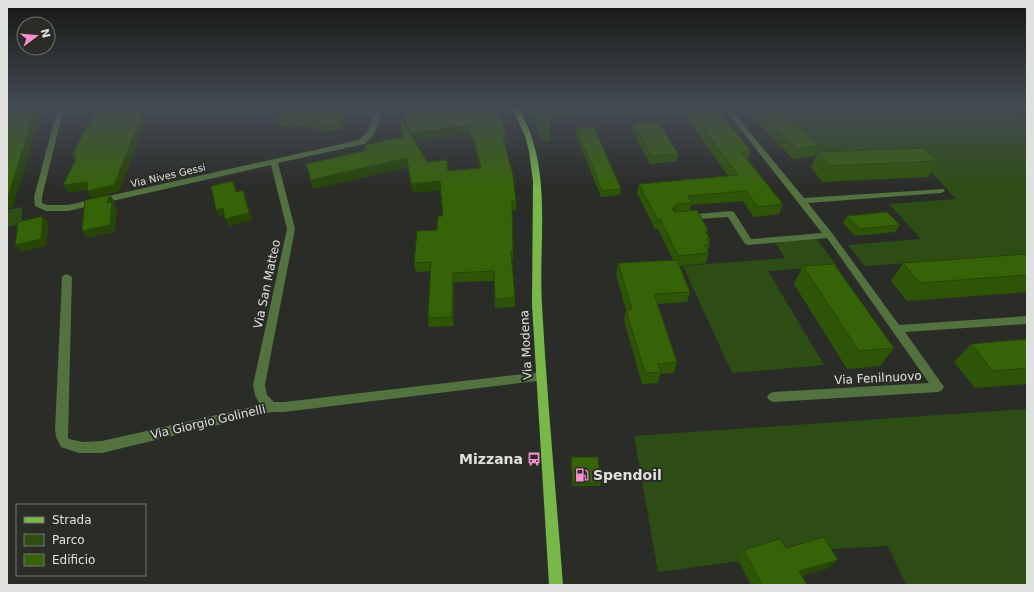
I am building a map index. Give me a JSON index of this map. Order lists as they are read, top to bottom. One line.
{"streets":{"main road":["Via Modena"],"street":["Via Nives Gessi","Via San Matteo","Via Fenilnuovo","Via Giorgio Golinelli"]},"crossings":[["Via Nives Gessi","Via San Matteo"],["Via San Matteo","Via Giorgio Golinelli"],["Via Modena","Via Giorgio Golinelli"]],"places":{"bus stop":["Mizzana"],"fuel station":["Spendoil"]},"legend":["Strada","Parco","Edificio"],"north":"right"}
